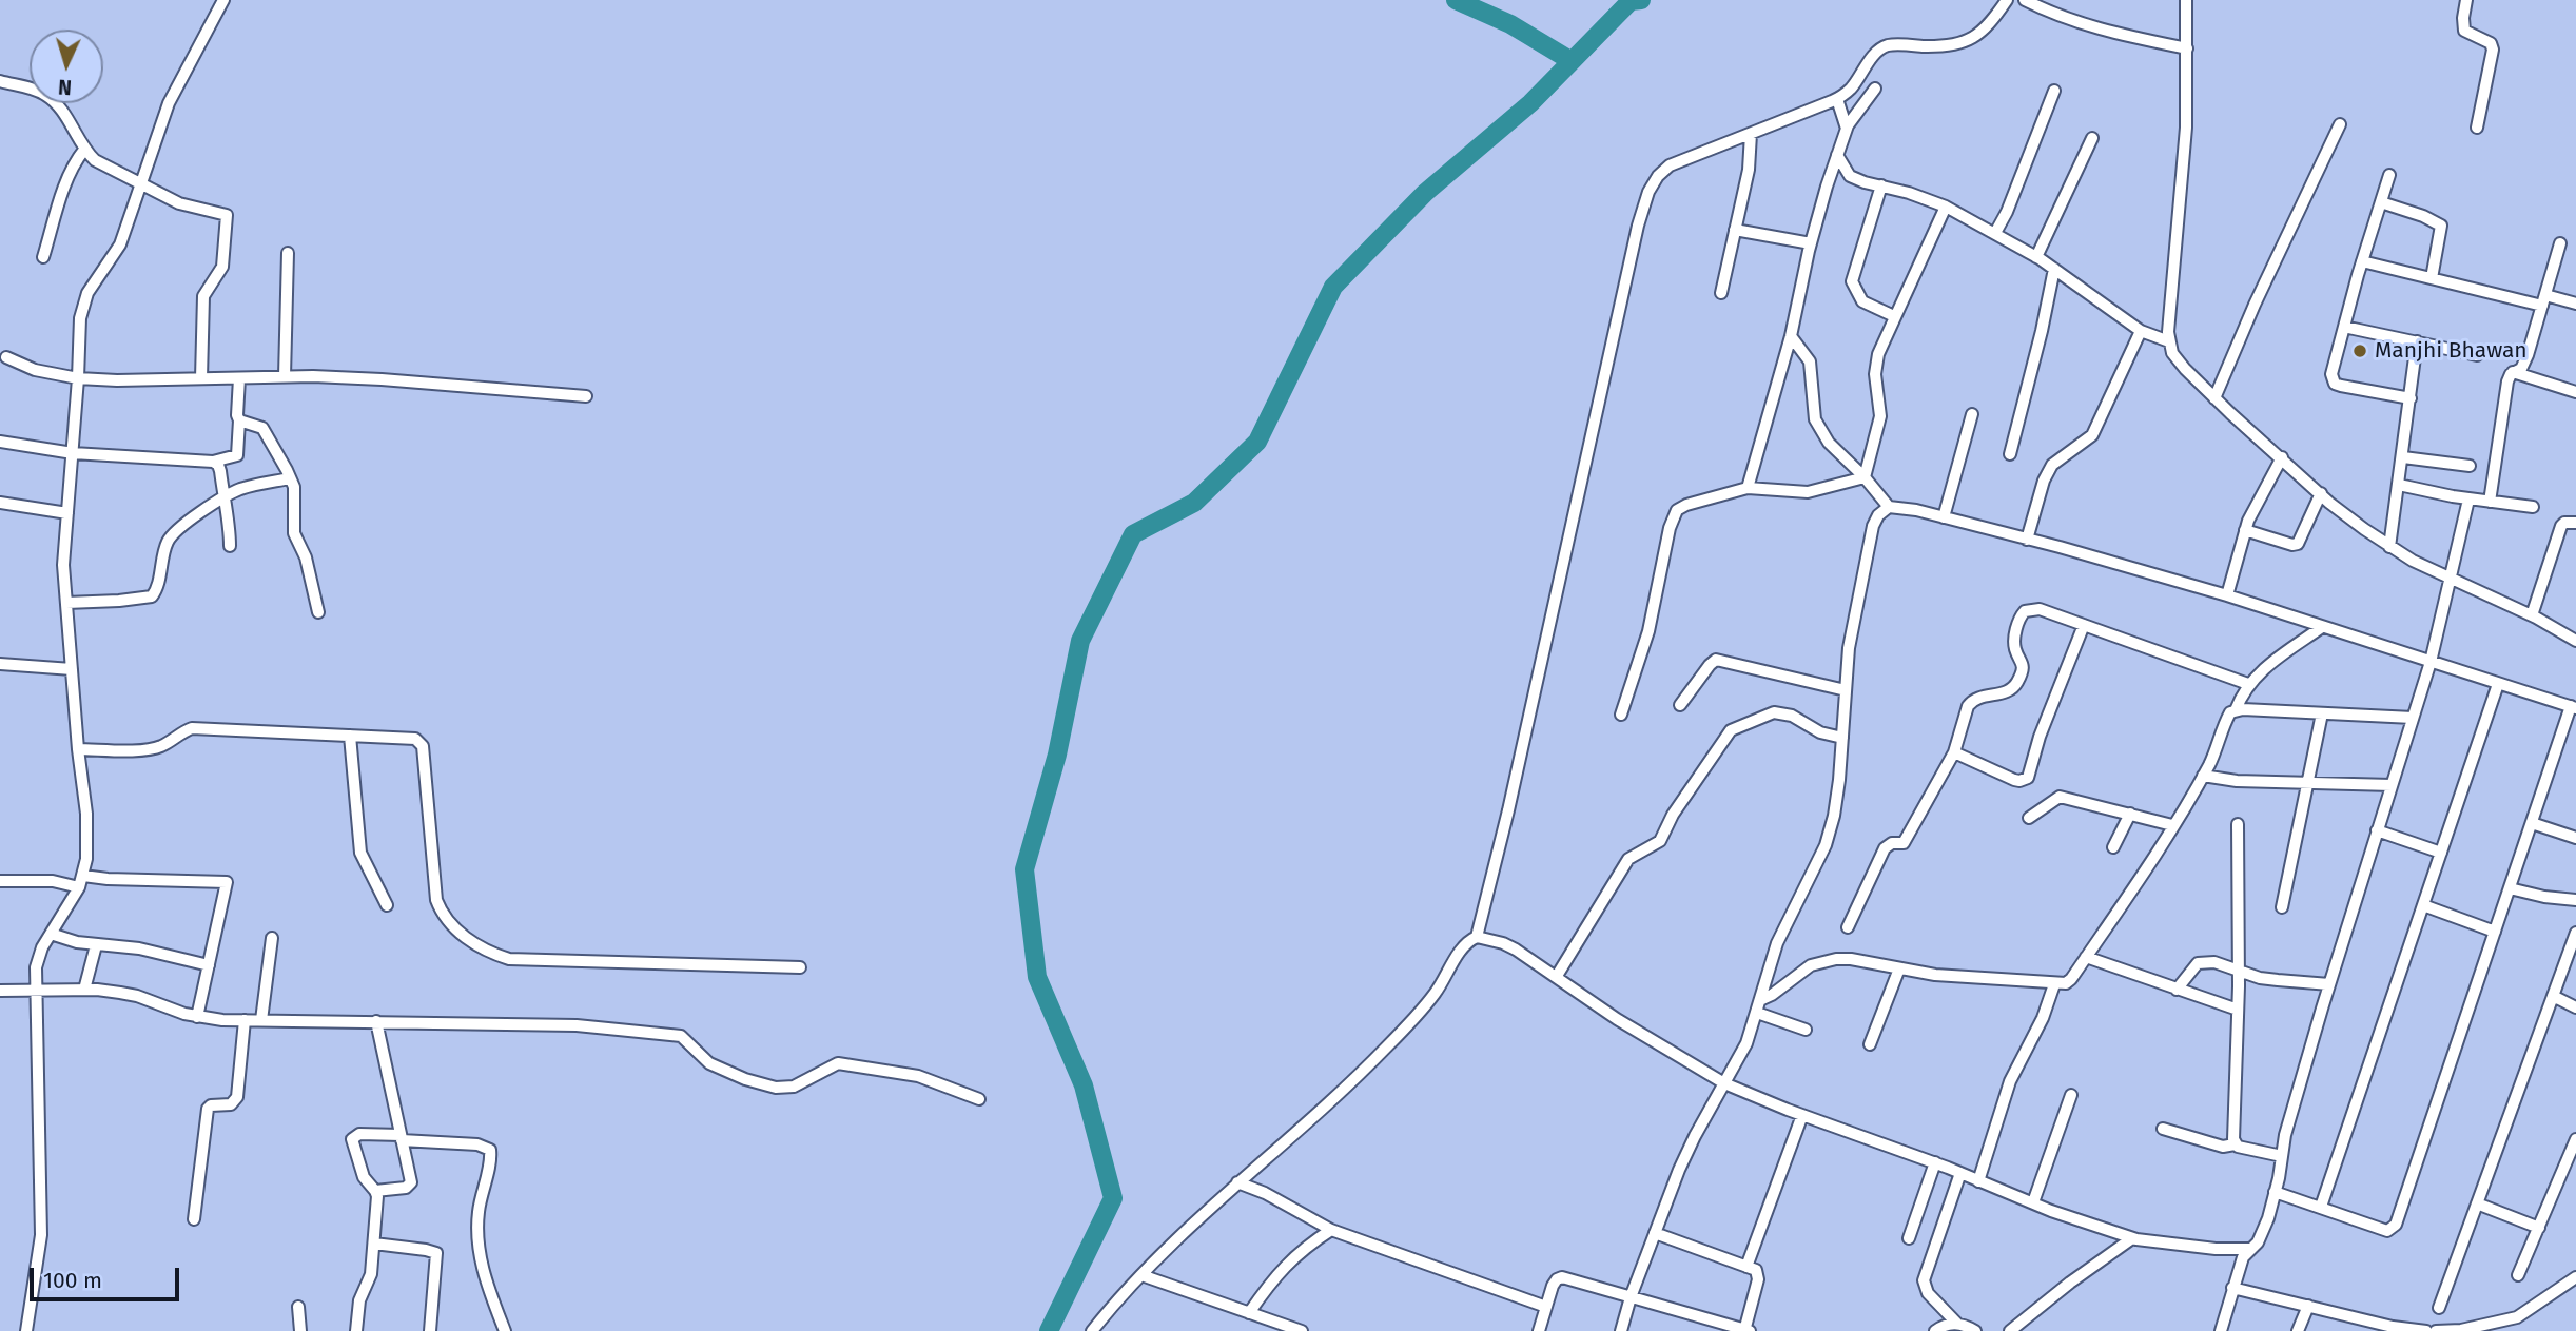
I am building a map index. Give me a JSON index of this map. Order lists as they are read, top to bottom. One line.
{"places":["Manjhi Bhawan"],"scale_bar":"100 m","north":"bottom"}
